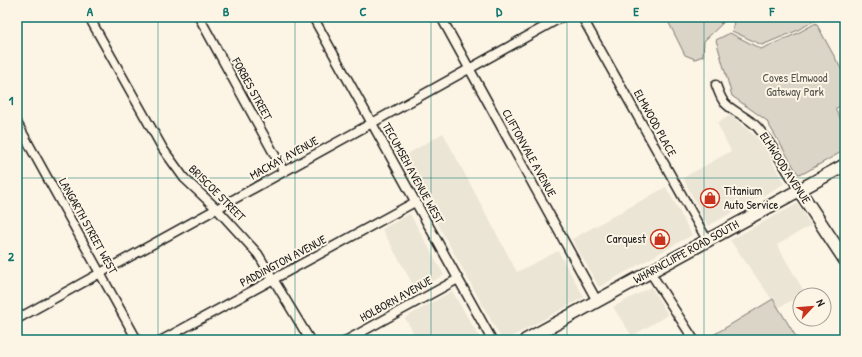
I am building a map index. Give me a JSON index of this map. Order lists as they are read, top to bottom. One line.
{"streets":{"main road":["ELMWOOD AVENUE","WHARNCLIFFE ROAD SOUTH"],"street":["FORBES STREET","ELMWOOD PLACE","CLIFTONVALE AVENUE","MACKAY AVENUE","TECUMSEH AVENUE WEST","BRISCOE STREET","LANGARTH STREET WEST","PADDINGTON AVENUE","HOLBORN AVENUE"]},"crossings":[["FORBES STREET","MACKAY AVENUE"],["ELMWOOD PLACE","WHARNCLIFFE ROAD SOUTH"],["CLIFTONVALE AVENUE","MACKAY AVENUE"],["CLIFTONVALE AVENUE","WHARNCLIFFE ROAD SOUTH"],["MACKAY AVENUE","TECUMSEH AVENUE WEST"],["MACKAY AVENUE","BRISCOE STREET"],["MACKAY AVENUE","LANGARTH STREET WEST"],["ELMWOOD AVENUE","WHARNCLIFFE ROAD SOUTH"],["TECUMSEH AVENUE WEST","PADDINGTON AVENUE"],["TECUMSEH AVENUE WEST","HOLBORN AVENUE"],["BRISCOE STREET","PADDINGTON AVENUE"]],"parks":["Coves Elmwood Gateway Park"],"places":{"shop":["Titanium Auto Service","Carquest"]},"north":"top right","grid":{"columns":["A","B","C","D","E","F"],"rows":["1","2"]}}
